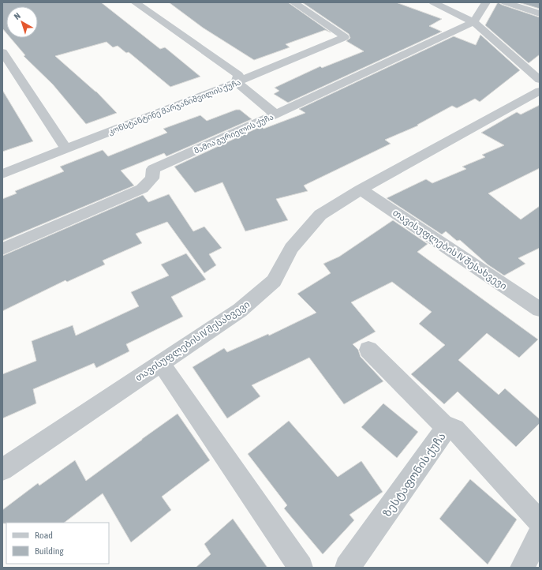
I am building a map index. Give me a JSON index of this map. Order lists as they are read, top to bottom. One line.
{"streets":{"street":["კონსტანტინე მარჯანიშვილის ქუჩა","მამია გურიელის ქუჩა","თავისუფლების IV შესახვევი","ზესტაფონის ქუჩა"]},"legend":["Road","Building"],"north":"top left"}
